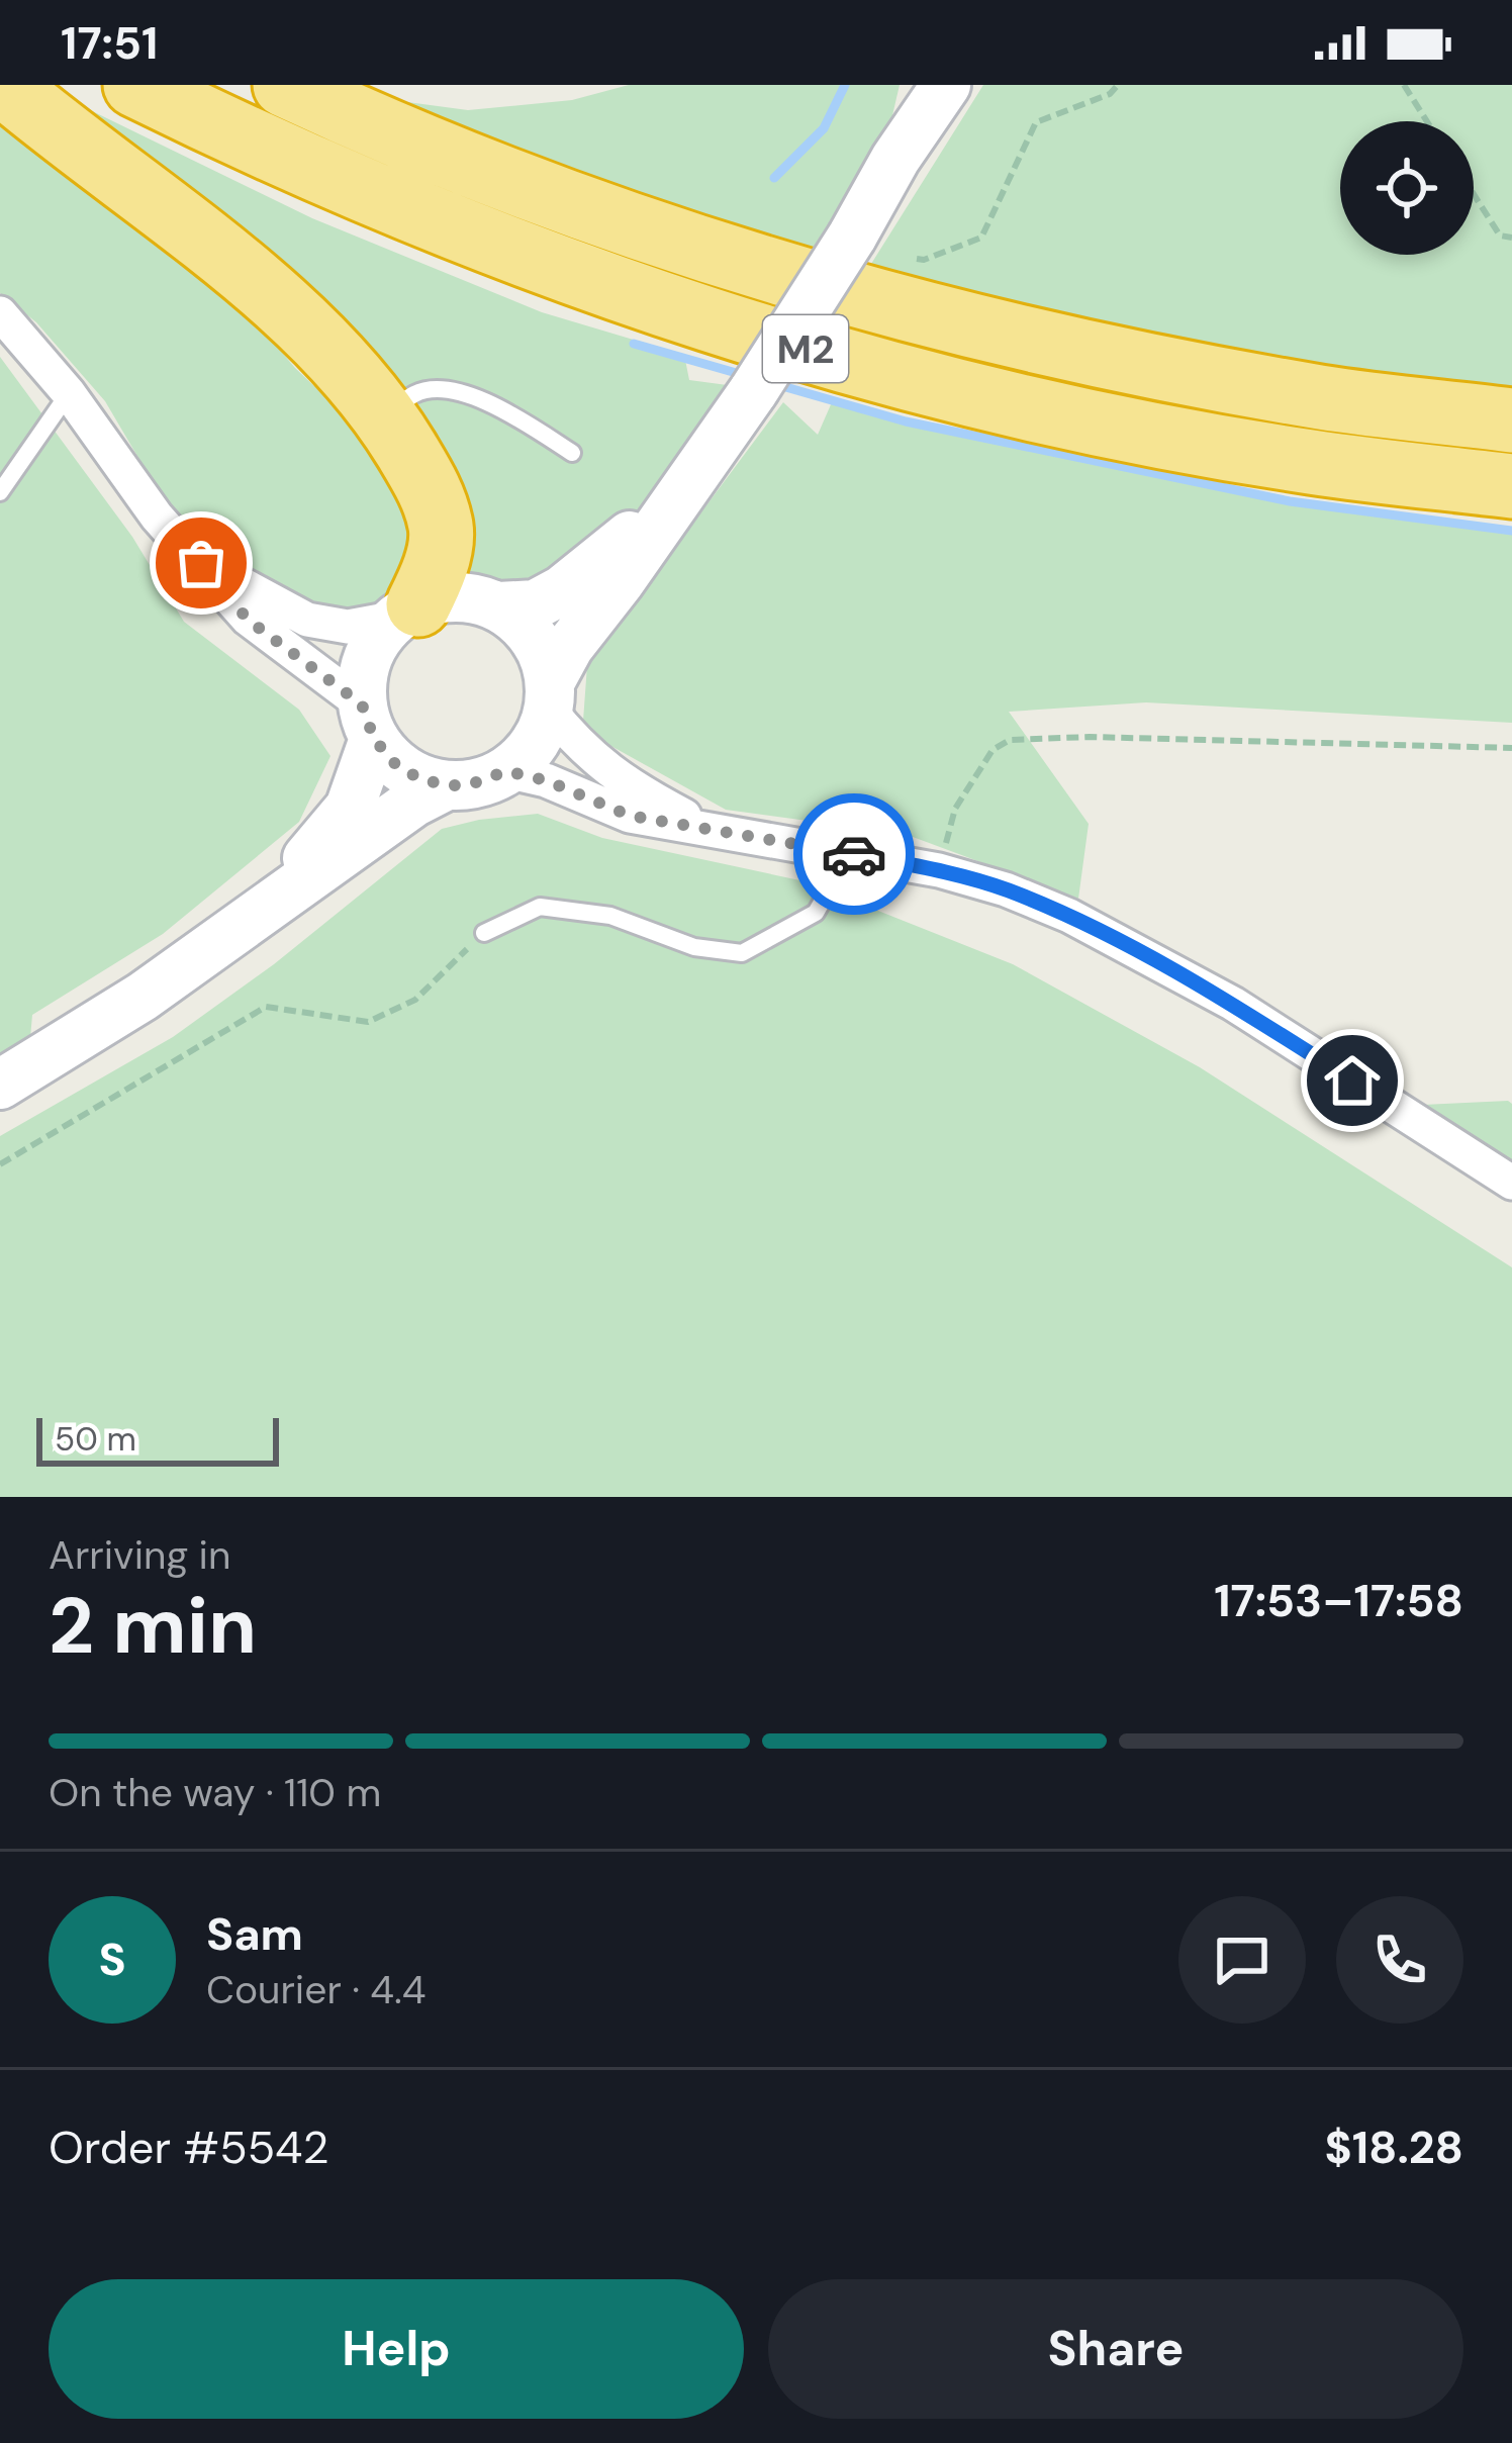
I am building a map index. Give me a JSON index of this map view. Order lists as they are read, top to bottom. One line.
{"streets":{"highway":["M2"]},"scale_bar":"50 m","page":{"status":"17:51","scale":"50 m","heading":["2 min","Arriving in","17:53–17:58"],"panel":["Sam","Courier · 4.4","Order #5542","$18.28"],"bar":"On the way · 110 m","round":"S","buttons":["Help","Share"]}}
